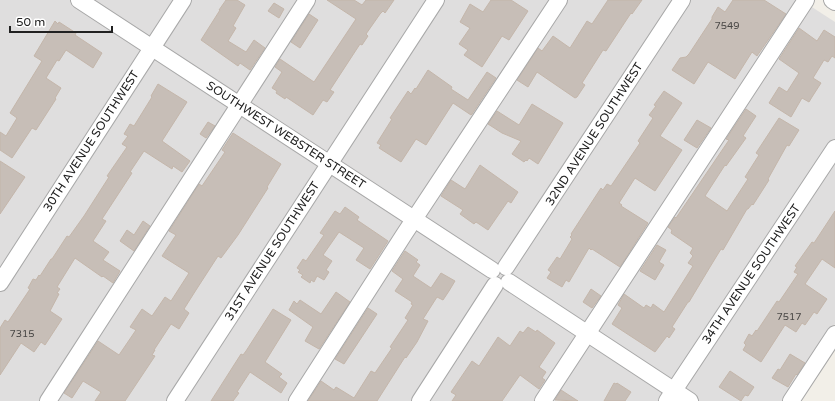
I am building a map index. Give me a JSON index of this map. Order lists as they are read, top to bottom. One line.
{"streets":{"street":["32ND AVENUE SOUTHWEST","SOUTHWEST WEBSTER STREET","30TH AVENUE SOUTHWEST","31ST AVENUE SOUTHWEST","34TH AVENUE SOUTHWEST"]},"crossings":[["32ND AVENUE SOUTHWEST","SOUTHWEST WEBSTER STREET"],["SOUTHWEST WEBSTER STREET","30TH AVENUE SOUTHWEST"],["SOUTHWEST WEBSTER STREET","31ST AVENUE SOUTHWEST"],["SOUTHWEST WEBSTER STREET","34TH AVENUE SOUTHWEST"]],"house_numbers":["7549","7517","7315"],"scale_bar":"50 m"}
